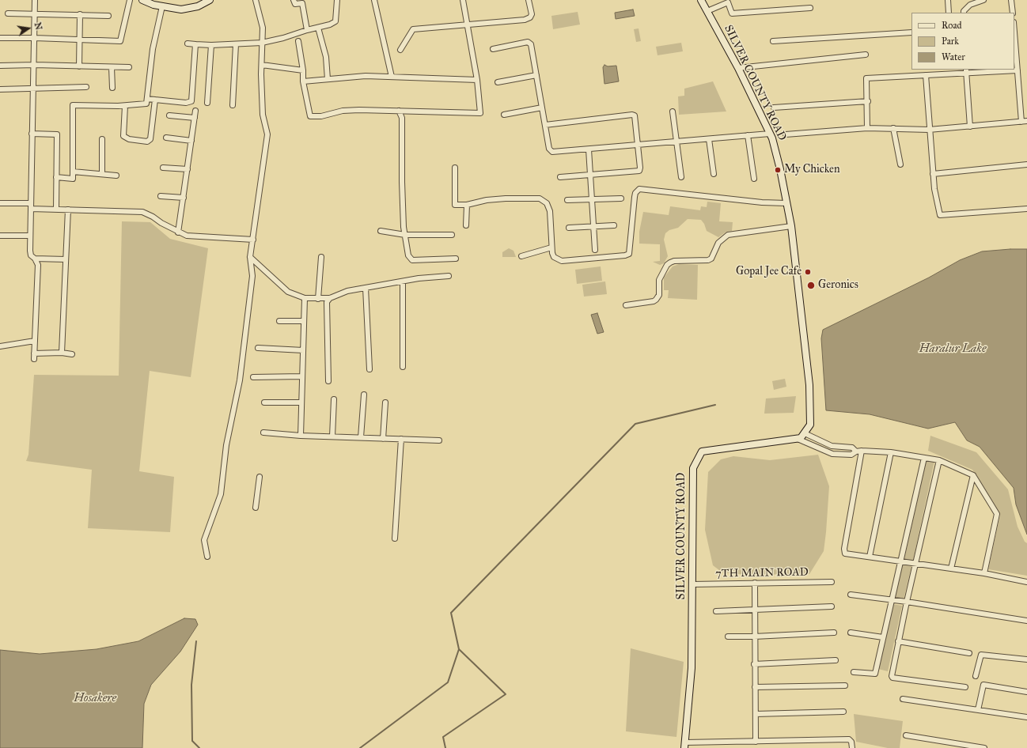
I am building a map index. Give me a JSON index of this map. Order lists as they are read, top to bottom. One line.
{"streets":{"street":["SILVER COUNTY ROAD","7TH MAIN ROAD"]},"crossings":[["SILVER COUNTY ROAD","7TH MAIN ROAD"]],"water":["Haralur Lake","Hosakere"],"places":["My Chicken","Gopal Jee Cafe","Geronics"],"legend":["Road","Park","Water"],"north":"right"}
